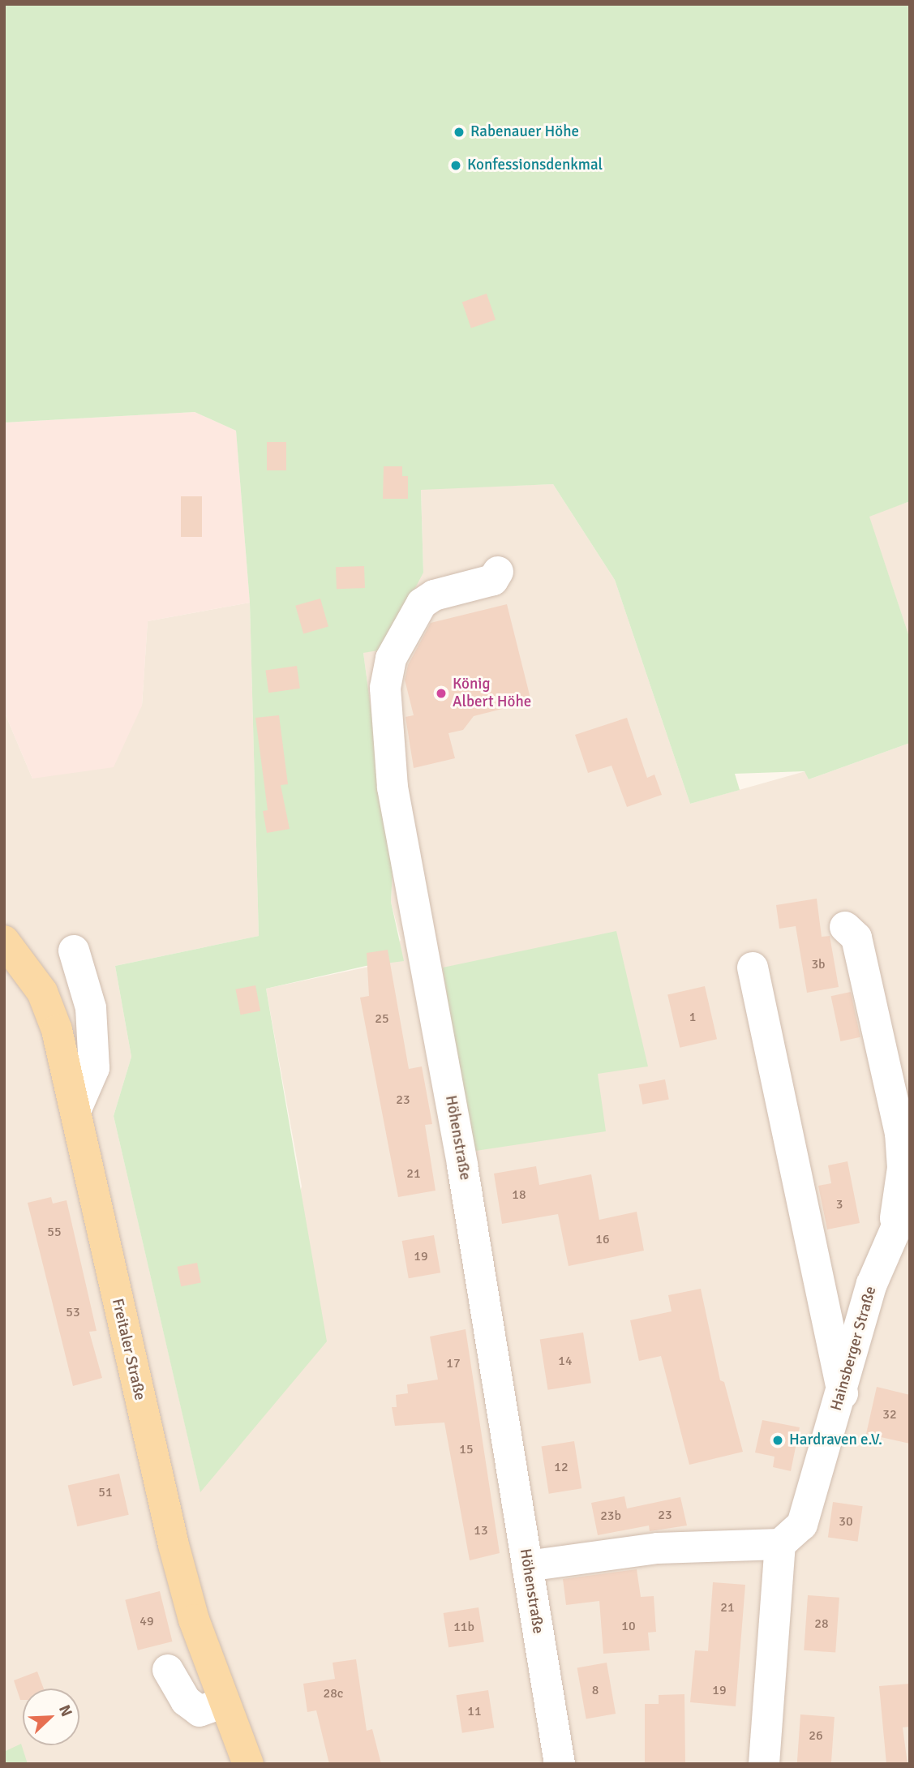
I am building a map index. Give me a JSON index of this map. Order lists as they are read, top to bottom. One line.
{"streets":{"main road":["Freitaler Straße"],"street":["Höhenstraße","Hainsberger Straße"]},"places":["Rabenauer Höhe","Konfessionsdenkmal","König Albert Höhe","Hardraven e.V."],"house_numbers":["3b","1","25","23","21","18","3","55","16","19","53","14","17","32","15","12","51","23","23b","30","13","21","49","28","10","11b","8","19","28c","11","26"],"north":"top right"}
